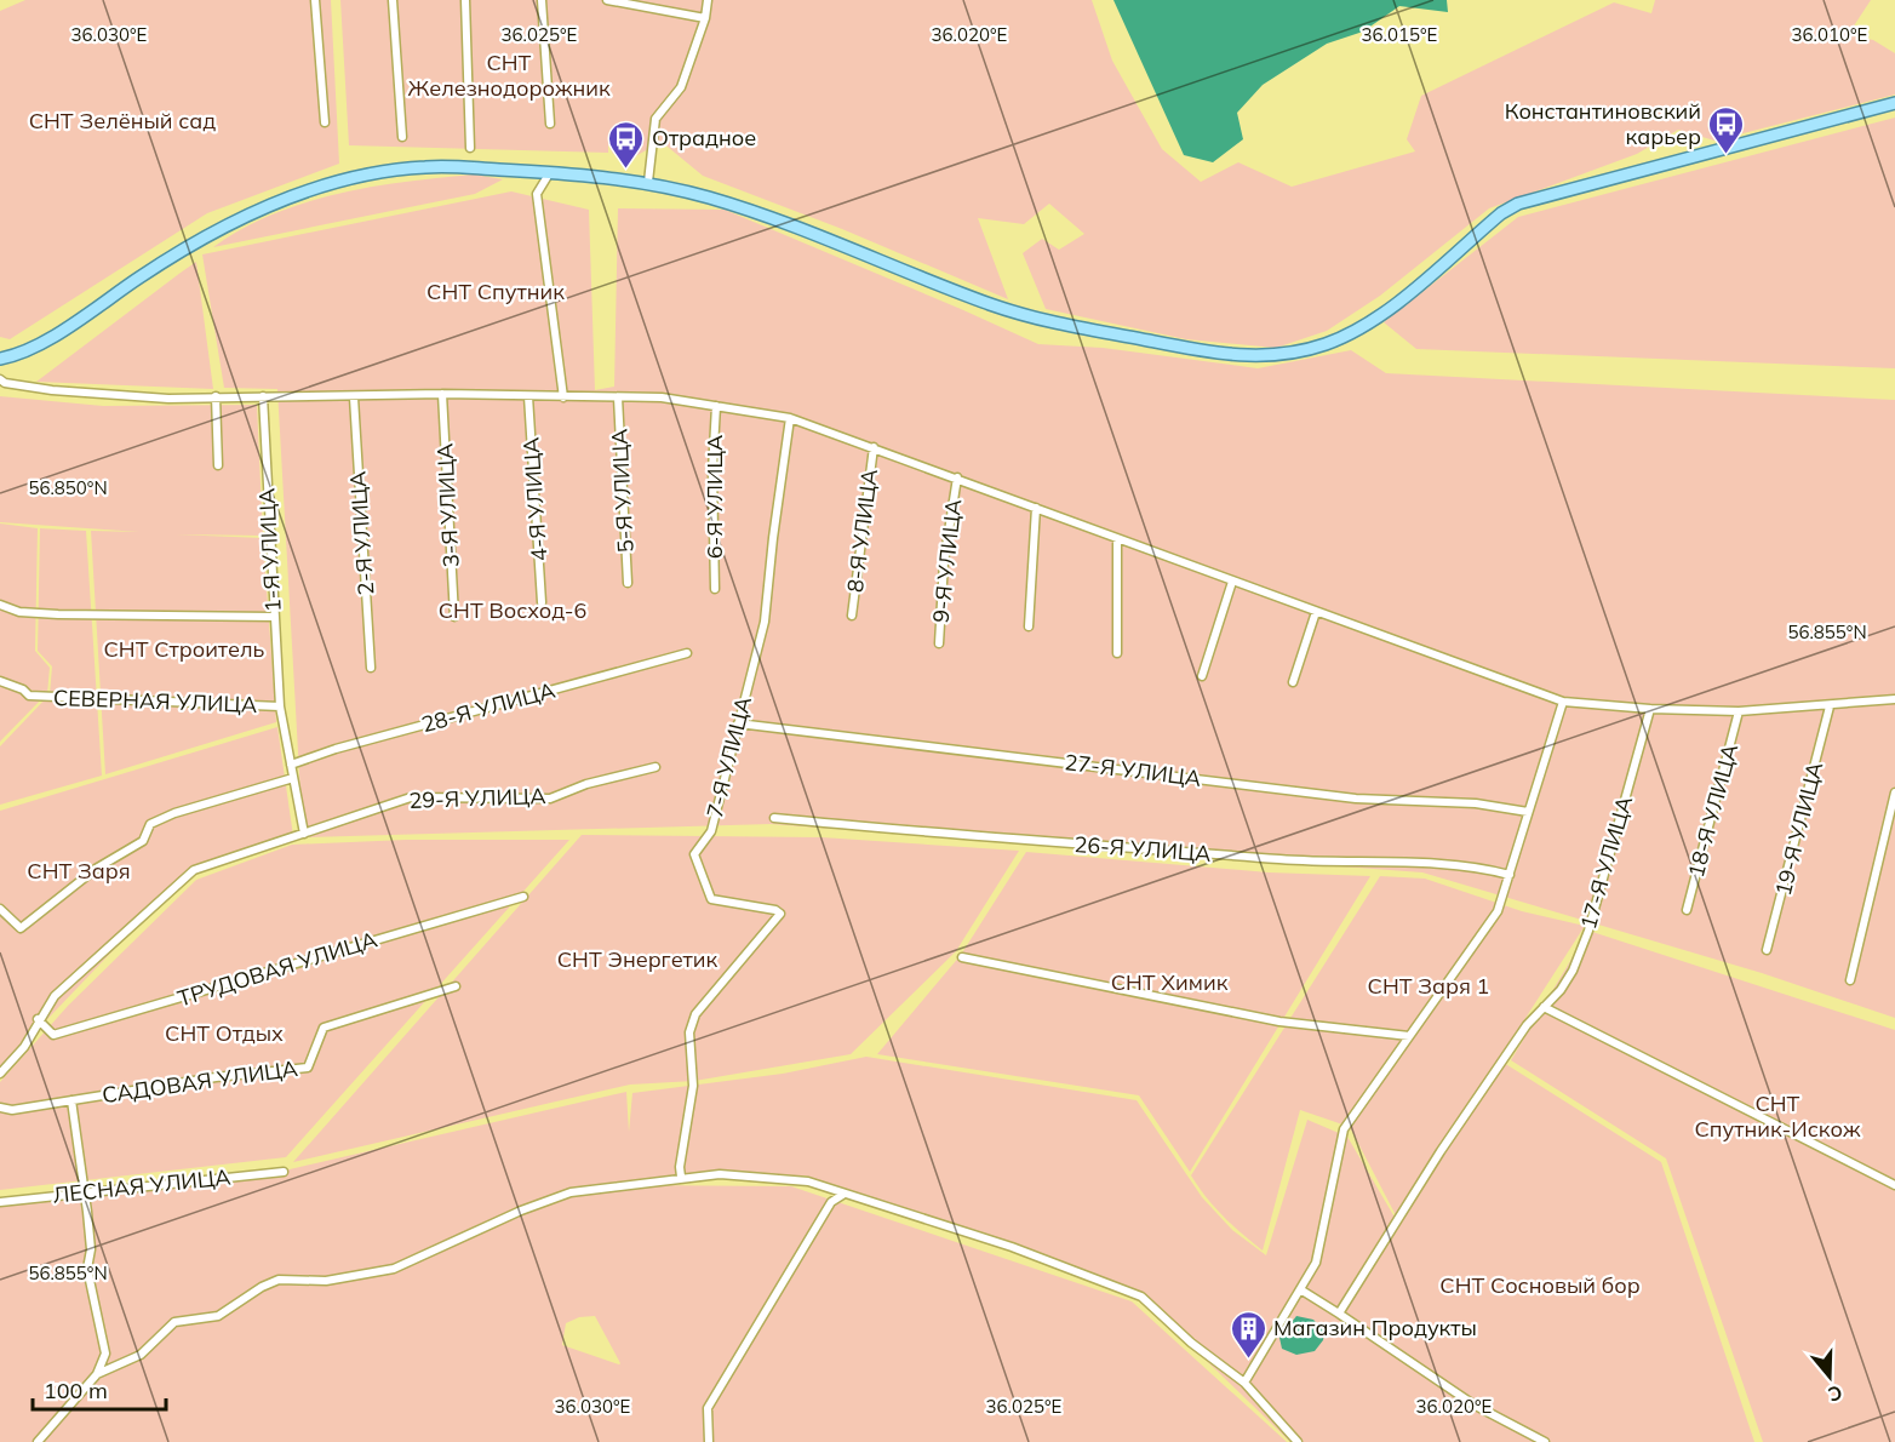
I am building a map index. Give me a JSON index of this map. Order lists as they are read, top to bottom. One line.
{"streets":{"street":["5-Я УЛИЦА","6-Я УЛИЦА","4-Я УЛИЦА","3-Я УЛИЦА","8-Я УЛИЦА","2-Я УЛИЦА","1-Я УЛИЦА","9-Я УЛИЦА","СЕВЕРНАЯ УЛИЦА","28-Я УЛИЦА","7-Я УЛИЦА","27-Я УЛИЦА","29-Я УЛИЦА","18-Я УЛИЦА","19-Я УЛИЦА","26-Я УЛИЦА","17-Я УЛИЦА","ТРУДОВАЯ УЛИЦА","САДОВАЯ УЛИЦА","ЛЕСНАЯ УЛИЦА"]},"crossings":[["1-Я УЛИЦА","СЕВЕРНАЯ УЛИЦА"],["1-Я УЛИЦА","28-Я УЛИЦА"],["1-Я УЛИЦА","29-Я УЛИЦА"],["7-Я УЛИЦА","27-Я УЛИЦА"],["29-Я УЛИЦА","ТРУДОВАЯ УЛИЦА"]],"parks":["СНТ Железнодорожник","СНТ Зелёный сад","СНТ Спутник","СНТ Восход-6","СНТ Строитель","СНТ Заря","СНТ Энергетик","СНТ Химик","СНТ Заря 1","СНТ Отдых","СНТ Спутник-Искож","СНТ Сосновый бор"],"places":{"bus stop":["Константиновский карьер","Отрадное"],"building":["Магазин Продукты"]},"scale_bar":"100 m","north":"bottom","coordinates":["36.030°E","36.025°E","36.020°E","36.015°E","36.010°E","56.850°N","56.855°N"]}
